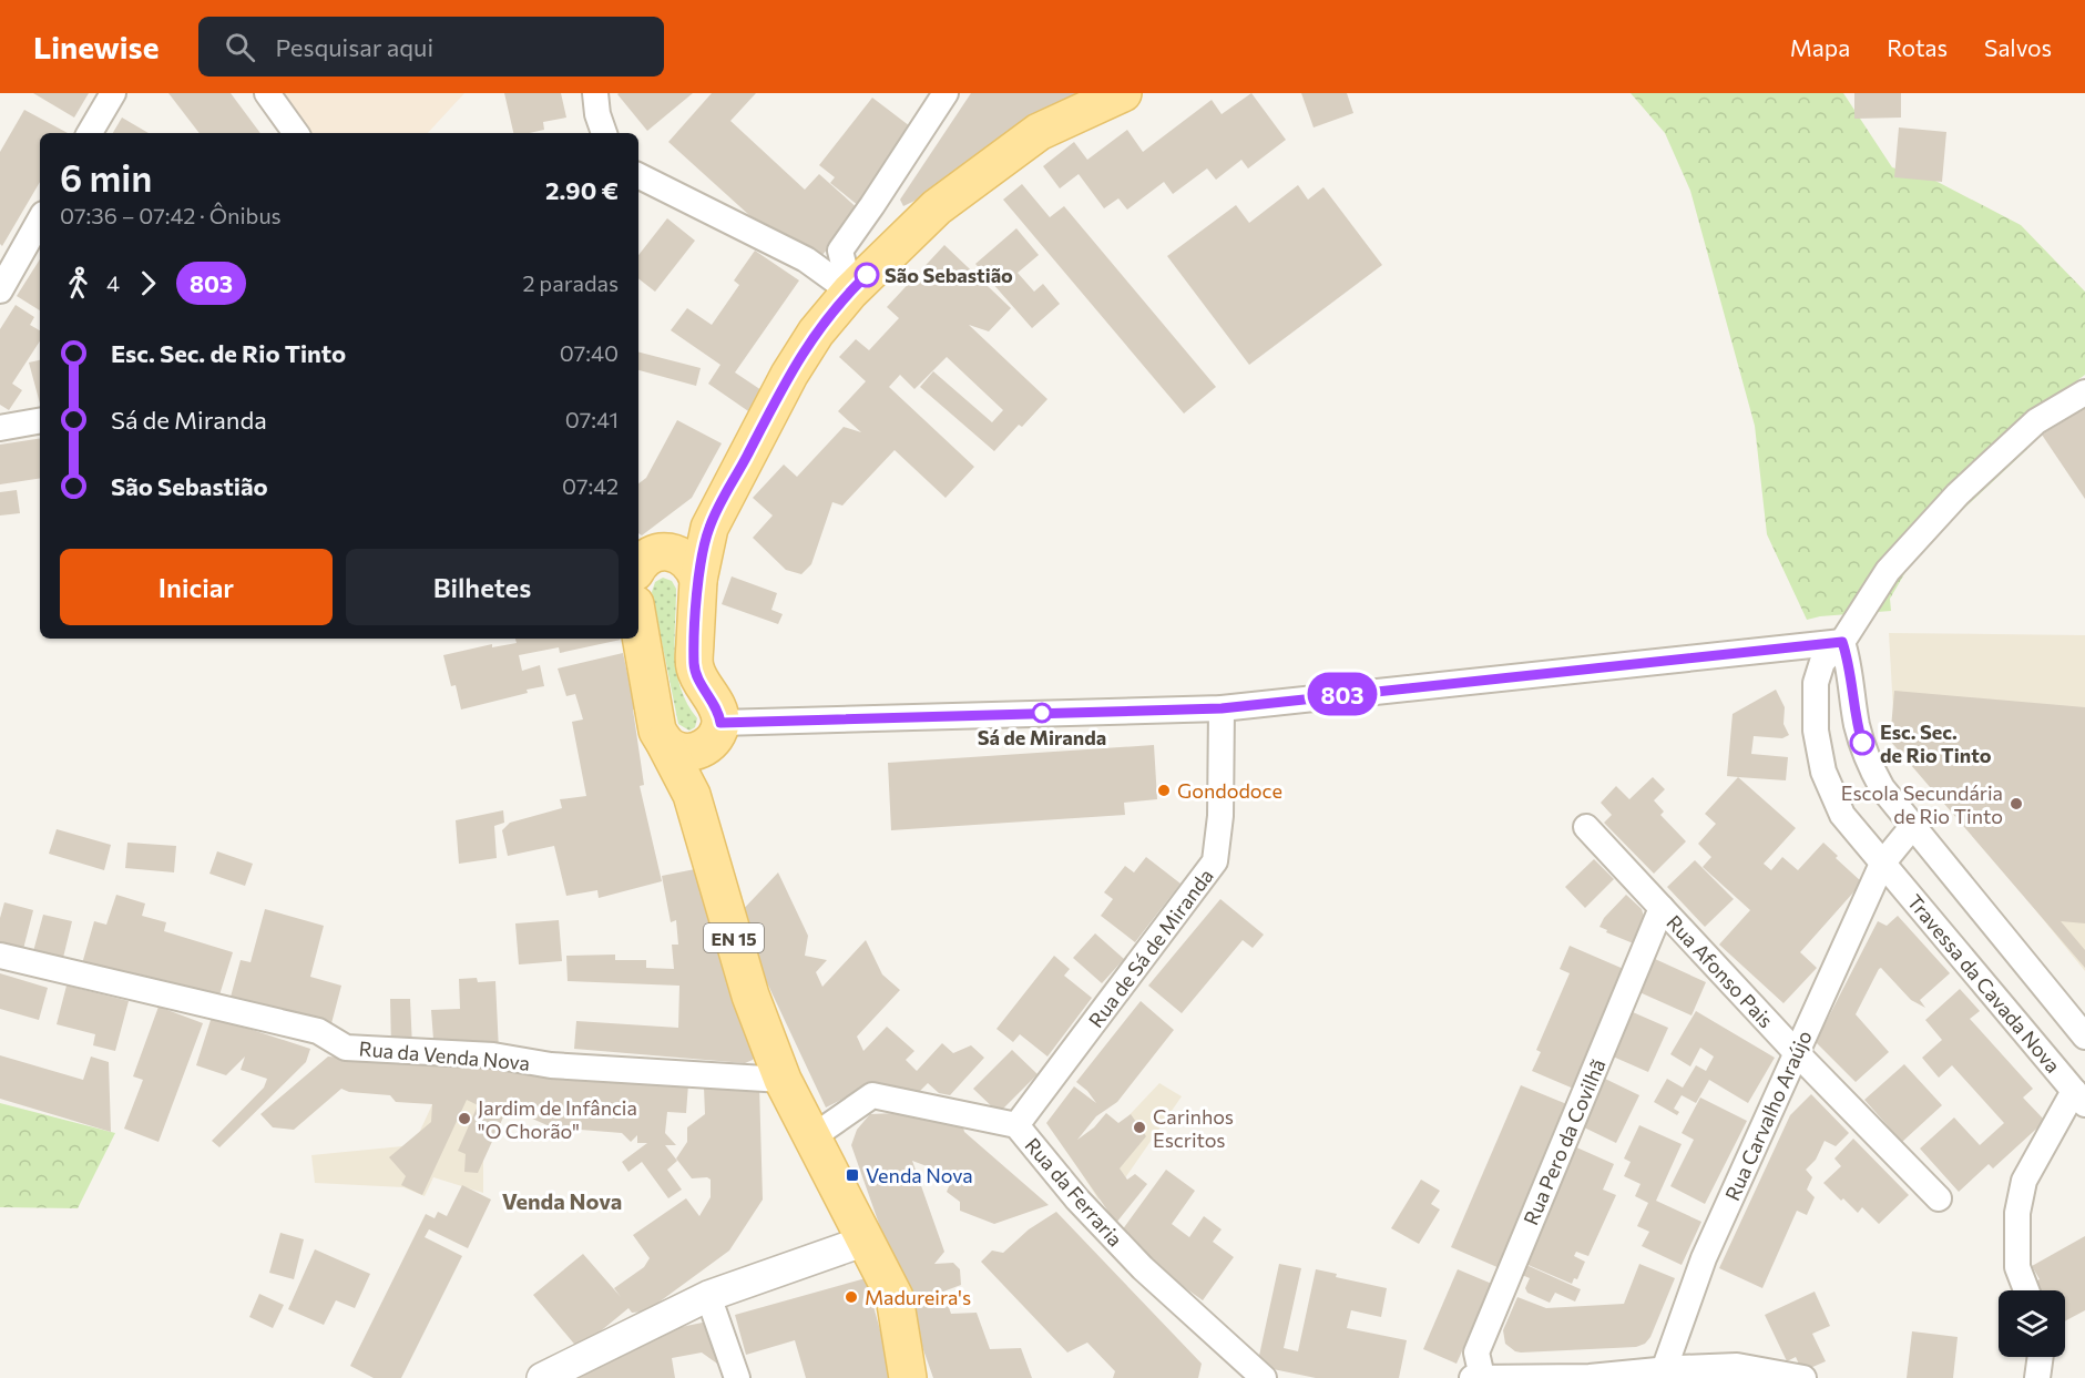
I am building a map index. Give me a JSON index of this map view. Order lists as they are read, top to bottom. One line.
{"streets":{"main road":["EN 15"],"street":["Rua de Sá de Miranda","Rua Afonso Pais","Travessa da Cavada Nova","Rua da Venda Nova","Rua Carvalho Araújo","Rua Pero da Covilhã","Rua da Ferraria"]},"crossings":[["EN 15","Rua da Venda Nova"],["EN 15","Rua da Ferraria"],["Rua de Sá de Miranda","Rua da Ferraria"],["Rua Afonso Pais","Rua Carvalho Araújo"],["Rua Afonso Pais","Rua Pero da Covilhã"],["Travessa da Cavada Nova","Rua Carvalho Araújo"]],"districts":["Venda Nova"],"places":{"other":["São Sebastião","Sá de Miranda","Esc. Sec. de Rio Tinto","Gondodoce","Escola Secundária de Rio Tinto","Jardim de Infância \"O Chorão\"","Carinhos Escritos","Madureira's"],"transit":["Venda Nova"]},"lines":["bus line 803"],"page":{"header":"Linewise","search":"Pesquisar aqui","nav":["Mapa","Rotas","Salvos"],"on_map":"803","heading":["6 min","07:36 – 07:42 · Ônibus","2.90 €"],"legs":["4","803","2 paradas"],"list":[{"name":"Esc. Sec. de Rio Tinto","value":"07:40"},{"name":"Sá de Miranda","value":"07:41"},{"name":"São Sebastião","value":"07:42"}],"buttons":["Iniciar","Bilhetes"]}}
